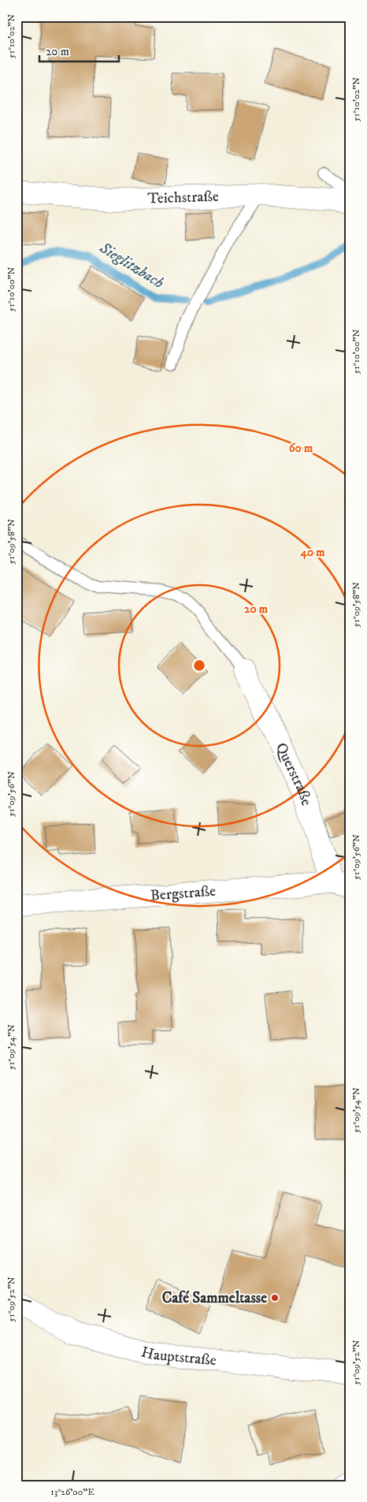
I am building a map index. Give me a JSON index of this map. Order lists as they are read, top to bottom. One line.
{"streets":{"street":["Teichstraße","Querstraße","Bergstraße","Hauptstraße"]},"crossings":[["Querstraße","Bergstraße"]],"water":["Sieglitzbach"],"places":["Café Sammeltasse"],"scale_bar":"20 m","coordinates":["51°10'02\"N","51°10'00\"N","51°09'58\"N","51°09'56\"N","51°09'54\"N","51°09'52\"N","13°26'00\"E"],"rings":["60 m","40 m","20 m"]}
